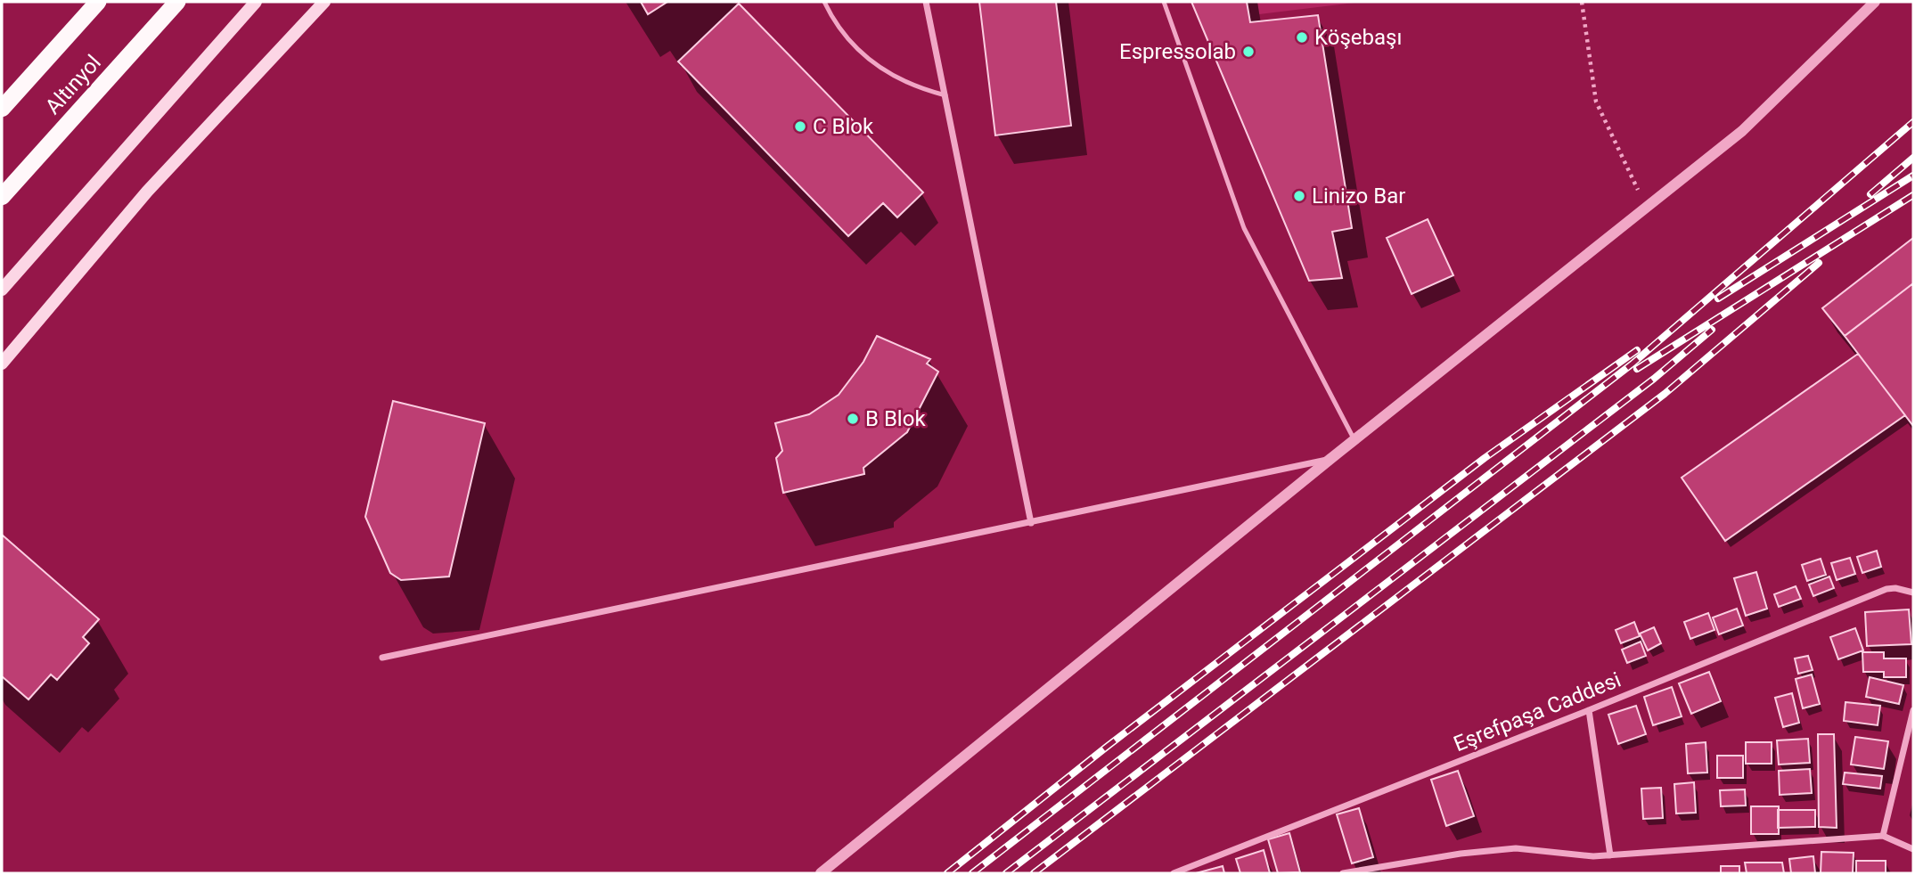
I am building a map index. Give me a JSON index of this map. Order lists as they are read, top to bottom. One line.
{"streets":{"highway":["Altınyol"],"street":["Eşrefpaşa Caddesi"]},"places":["Köşebaşı","Espressolab","C Blok","Linizo Bar","B Blok"]}
